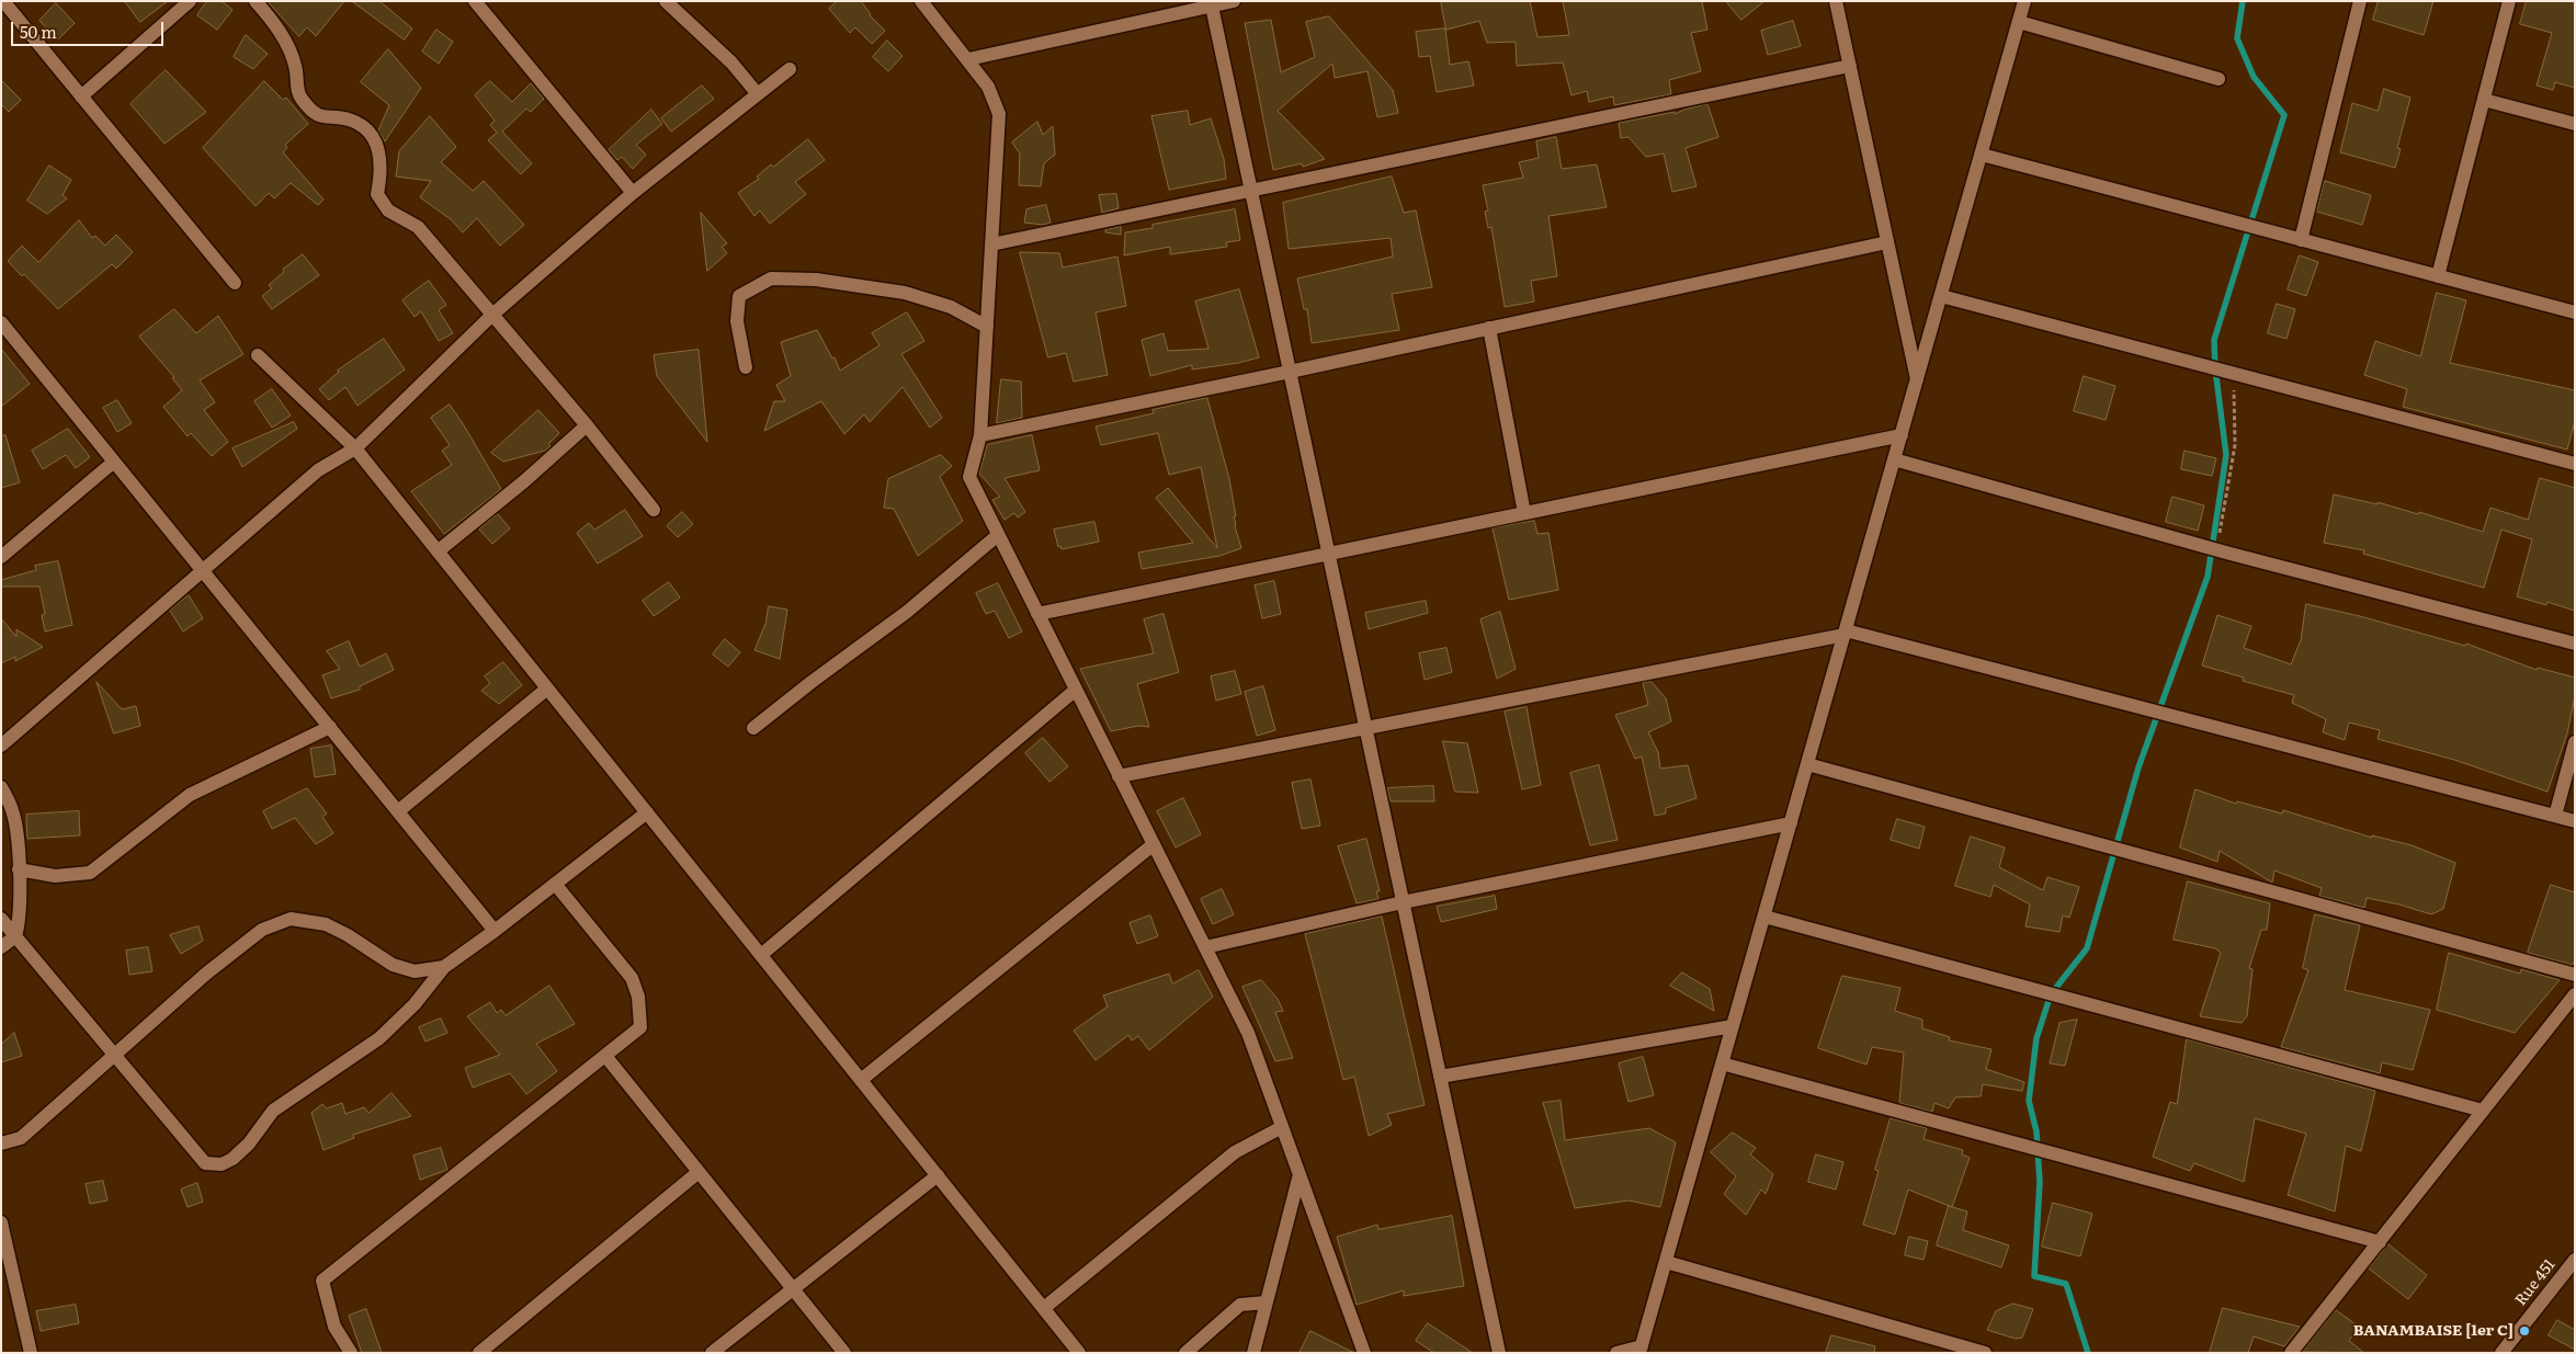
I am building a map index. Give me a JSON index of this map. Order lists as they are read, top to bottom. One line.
{"streets":{"street":["Rue 451"]},"places":["BANAMBAISE [1er C]"],"scale_bar":"50 m"}
